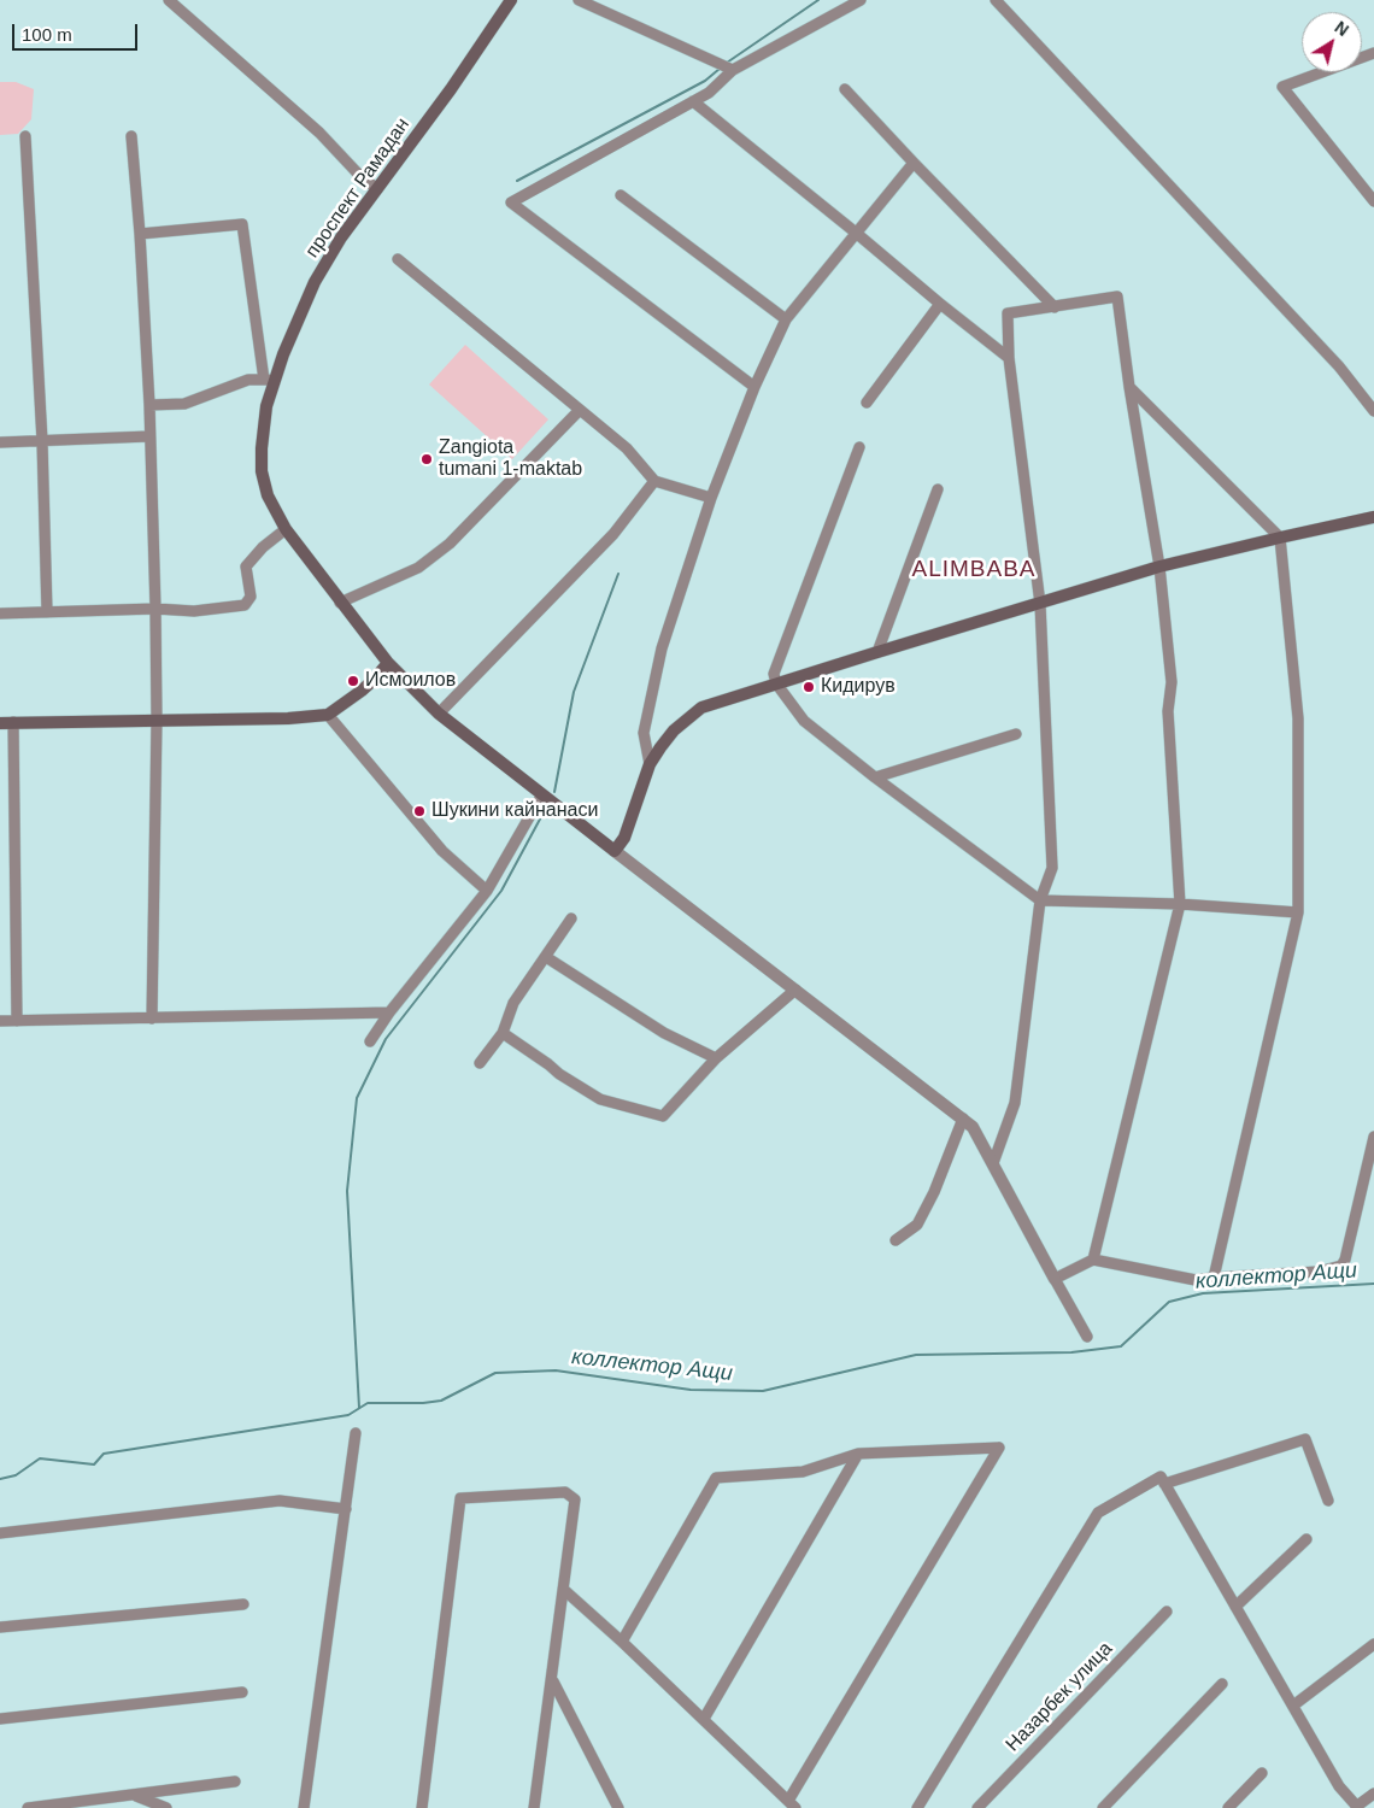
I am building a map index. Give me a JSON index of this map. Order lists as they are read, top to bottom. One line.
{"streets":{"main road":["проспект Рамадан"],"street":["Назарбек улица"]},"districts":["ALIMBABA"],"water":["коллектор Ащи"],"places":["Zangiota tumani 1-maktab","Исмоилов","Кидирув","Шукини кайнанаси"],"scale_bar":"100 m","north":"top right"}
